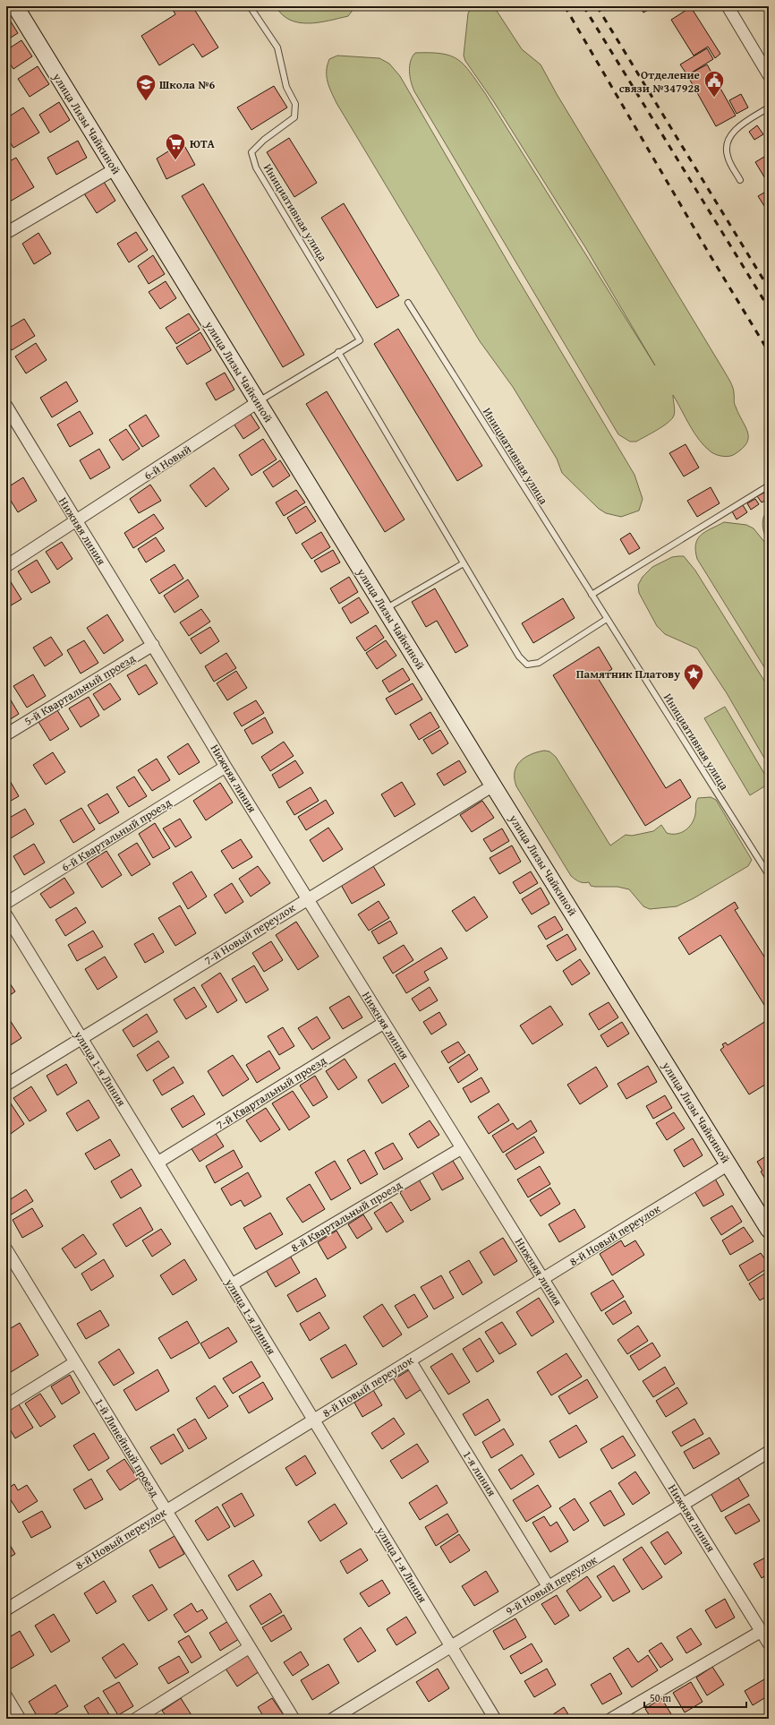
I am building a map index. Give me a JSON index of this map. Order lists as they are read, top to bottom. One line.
{"streets":{"main road":["улица Лизы Чайкиной"],"street":["6-й Новый","Нижняя линия","5-й Квартальный проезд","6-й Квартальный проезд","7-й Новый переулок","улица 1-я Линия","7-й Квартальный проезд","8-й Квартальный проезд","8-й Новый переулок","1-й Линейный проезд","1-я линия","9-й Новый переулок"],"lane":["Инициативная улица"]},"crossings":[["улица Лизы Чайкиной","Инициативная улица"],["улица Лизы Чайкиной","6-й Новый"],["улица Лизы Чайкиной","7-й Новый переулок"],["улица Лизы Чайкиной","8-й Новый переулок"],["Инициативная улица","6-й Новый"],["6-й Новый","Нижняя линия"],["Нижняя линия","5-й Квартальный проезд"],["Нижняя линия","6-й Квартальный проезд"],["Нижняя линия","7-й Новый переулок"],["Нижняя линия","7-й Квартальный проезд"],["Нижняя линия","8-й Квартальный проезд"],["Нижняя линия","8-й Новый переулок"],["Нижняя линия","9-й Новый переулок"],["7-й Новый переулок","улица 1-я Линия"],["улица 1-я Линия","7-й Квартальный проезд"],["улица 1-я Линия","8-й Квартальный проезд"],["улица 1-я Линия","8-й Новый переулок"],["улица 1-я Линия","9-й Новый переулок"],["8-й Новый переулок","1-й Линейный проезд"],["8-й Новый переулок","1-я линия"],["1-я линия","9-й Новый переулок"]],"places":{"public building":["Отделение связи №347928"],"school or university":["Школа №6"],"supermarket":["ЮТА"],"place":["Памятник Платову"]},"scale_bar":"50 m"}
